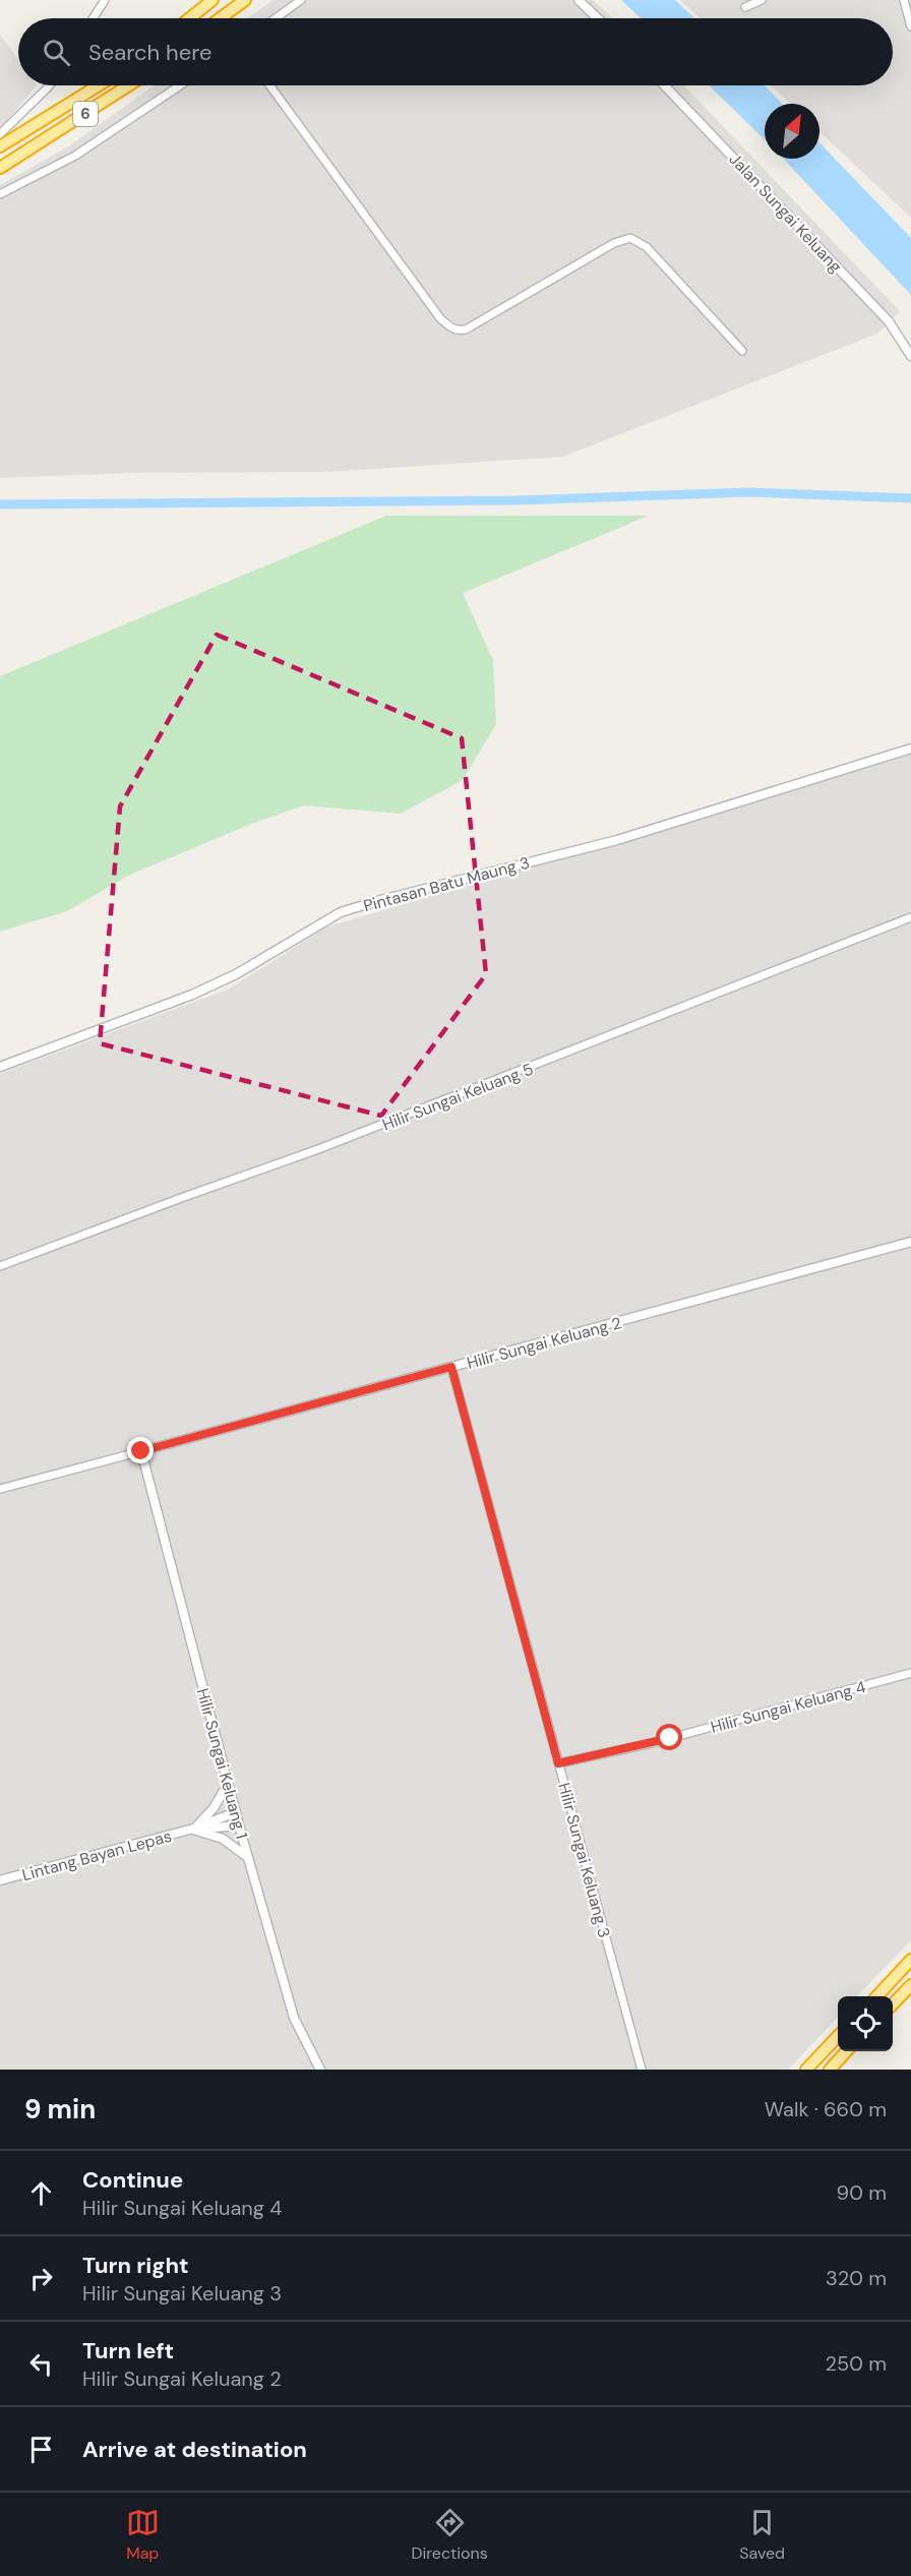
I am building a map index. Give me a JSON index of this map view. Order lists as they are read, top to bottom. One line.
{"streets":{"highway":["6"],"street":["Jalan Sungai Keluang","Pintasan Batu Maung 3","Hilir Sungai Keluang 5","Hilir Sungai Keluang 2","Hilir Sungai Keluang 4","Hilir Sungai Keluang 1","Lintang Bayan Lepas","Hilir Sungai Keluang 3"]},"crossings":[["Hilir Sungai Keluang 2","Hilir Sungai Keluang 1"],["Hilir Sungai Keluang 2","Hilir Sungai Keluang 3"],["Hilir Sungai Keluang 4","Hilir Sungai Keluang 3"],["Hilir Sungai Keluang 1","Lintang Bayan Lepas"]],"north":"top right","page":{"search":"Search here","heading":["9 min","Walk · 660 m"],"list":[["Continue","Hilir Sungai Keluang 4","90 m"],["Turn right","Hilir Sungai Keluang 3","320 m"],["Turn left","Hilir Sungai Keluang 2","250 m"],"Arrive at destination"],"nav":["Map","Directions","Saved"]}}
